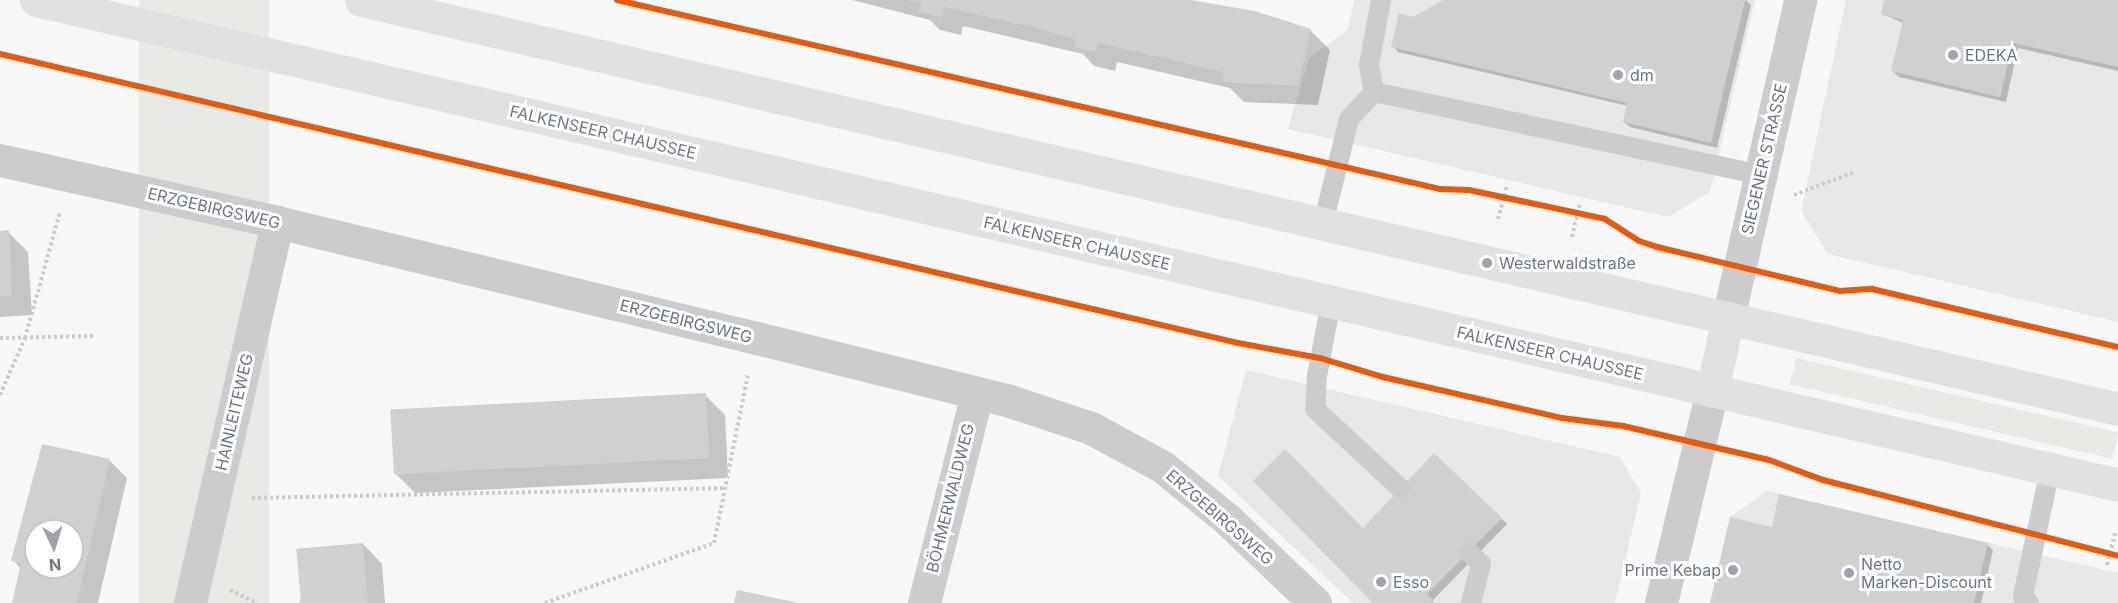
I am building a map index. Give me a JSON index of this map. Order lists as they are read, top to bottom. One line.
{"streets":{"main road":["FALKENSEER CHAUSSEE"],"street":["SIEGENER STRASSE","ERZGEBIRGSWEG","HAINLEITEWEG","BÖHMERWALDWEG"]},"crossings":[["ERZGEBIRGSWEG","HAINLEITEWEG"],["ERZGEBIRGSWEG","BÖHMERWALDWEG"]],"places":["EDEKA","dm","Westerwaldstraße","Prime Kebap","Netto Marken-Discount","Esso"],"north":"bottom"}
